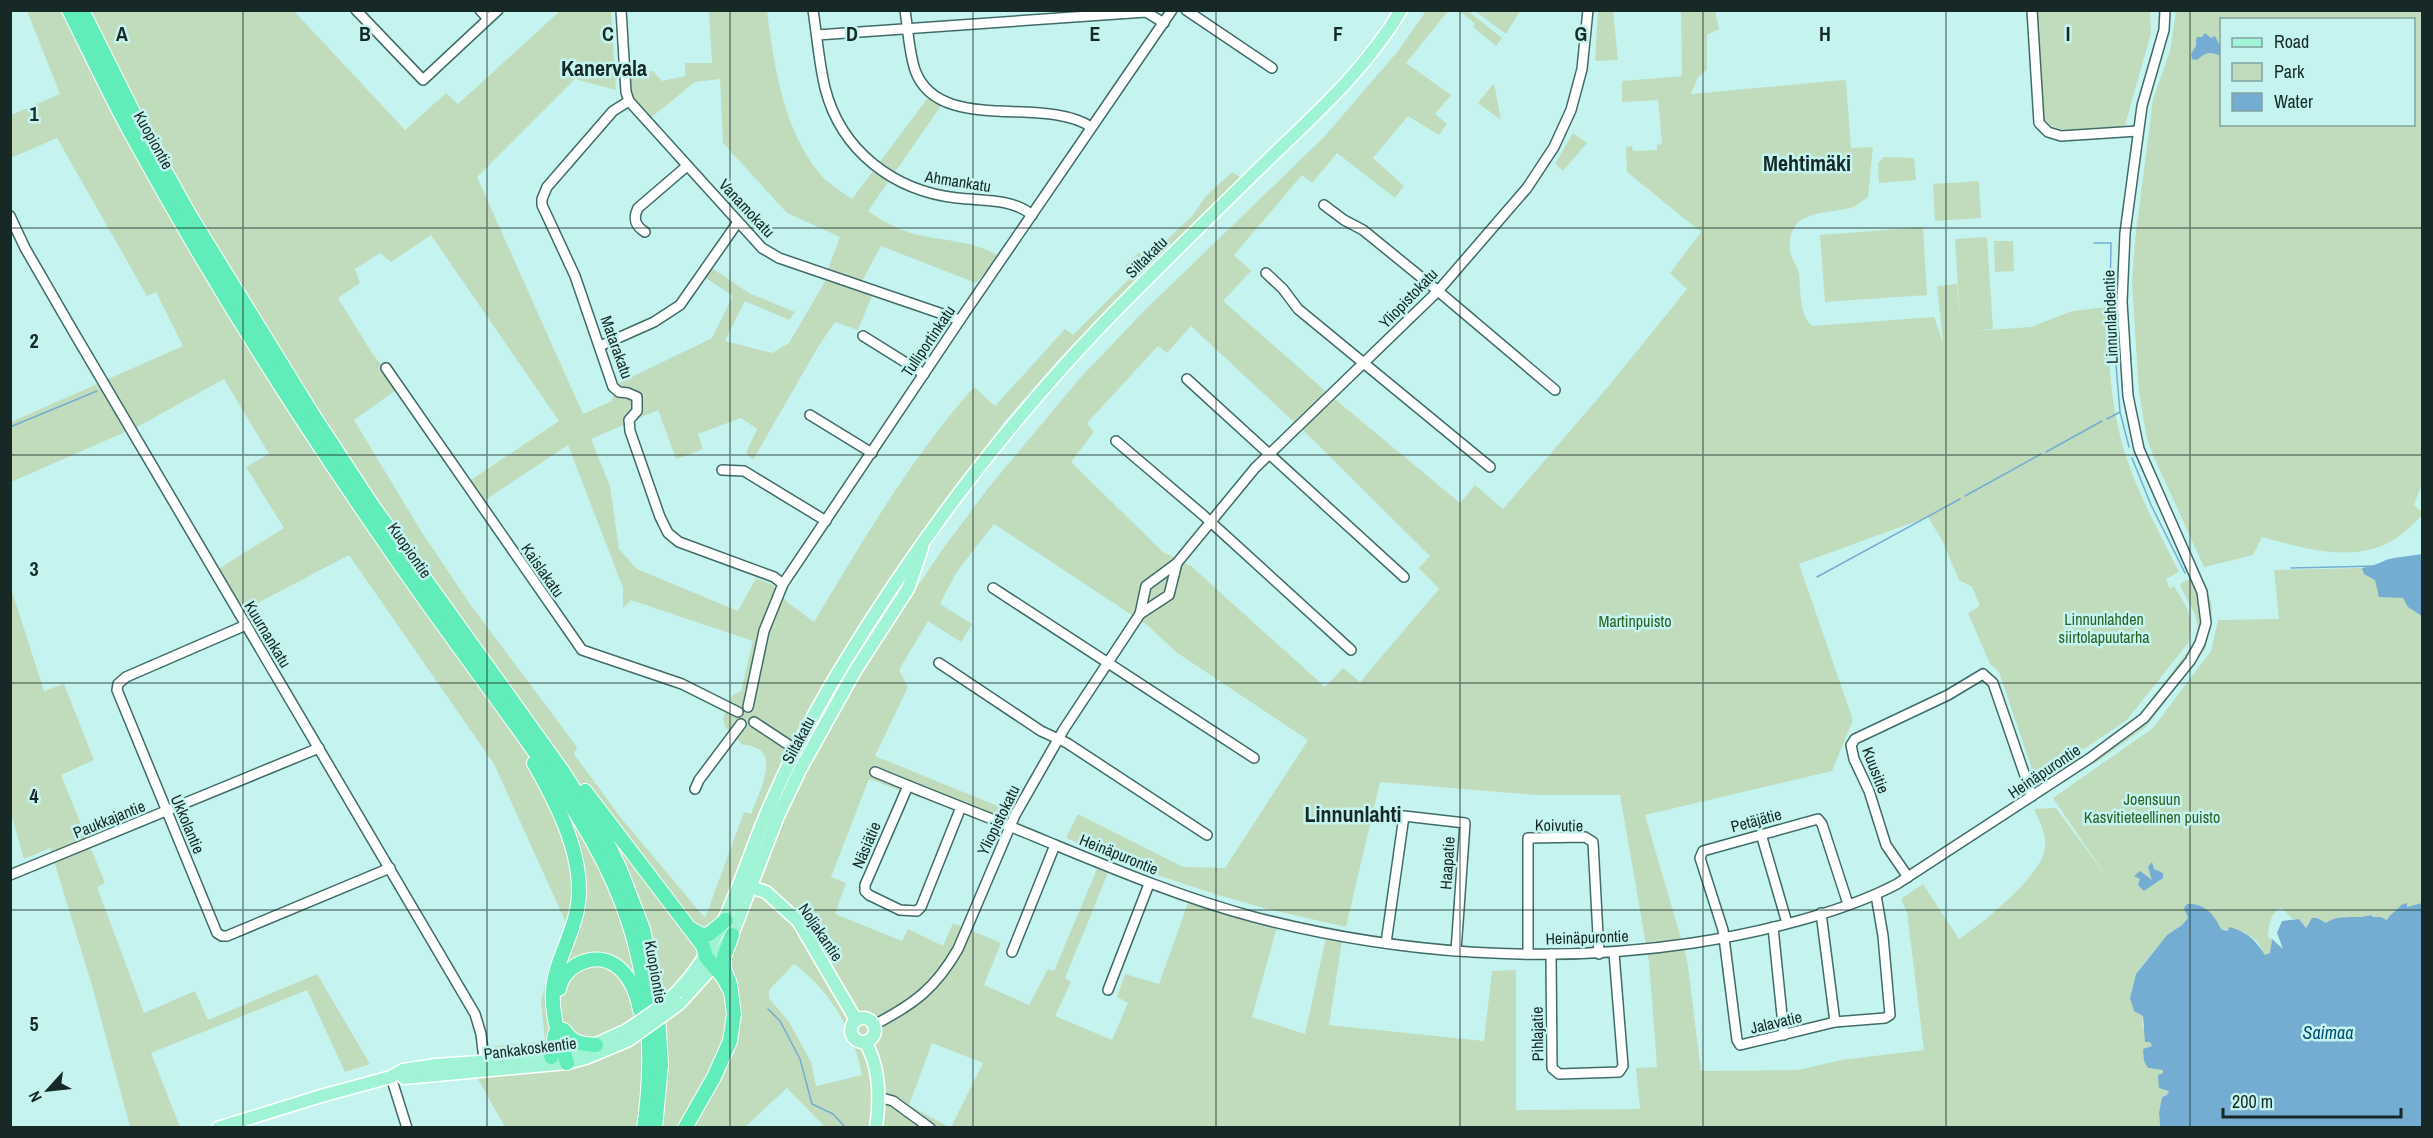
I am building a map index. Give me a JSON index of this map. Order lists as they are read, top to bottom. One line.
{"streets":{"highway":["Kuopiontie"],"main road":["Siltakatu","Noljakantie","Pankakoskentie"],"street":["Ahmankatu","Vanamokatu","Yliopistokatu","Linnunlahdentie","Tulliportinkatu","Matarakatu","Kaislakatu","Kuurnankatu","Kuusitie","Heinäpurontie","Paukkajantie","Petäjätie","Ukkolantie","Koivutie","Näsiätie","Haapatie","Jalavatie","Pihlajatie"]},"crossings":[["Ahmankatu","Tulliportinkatu"],["Vanamokatu","Tulliportinkatu"],["Vanamokatu","Matarakatu"],["Siltakatu","Noljakantie"],["Siltakatu","Pankakoskentie"],["Yliopistokatu","Heinäpurontie"],["Yliopistokatu","Noljakantie"],["Linnunlahdentie","Heinäpurontie"],["Tulliportinkatu","Matarakatu"],["Tulliportinkatu","Kaislakatu"],["Kuurnankatu","Paukkajantie"],["Kuurnankatu","Ukkolantie"],["Kuurnankatu","Pankakoskentie"],["Kuusitie","Heinäpurontie"],["Heinäpurontie","Petäjätie"],["Heinäpurontie","Koivutie"],["Heinäpurontie","Näsiätie"],["Heinäpurontie","Haapatie"],["Heinäpurontie","Jalavatie"],["Heinäpurontie","Pihlajatie"],["Paukkajantie","Ukkolantie"],["Petäjätie","Jalavatie"]],"districts":["Kanervala","Mehtimäki","Linnunlahti"],"water":["Saimaa"],"parks":["Linnunlahden siirtolapuutarha","Martinpuisto","Joensuun Kasvitieteellinen puisto"],"legend":["Road","Park","Water"],"scale_bar":"200 m","north":"bottom left","grid":{"columns":["A","B","C","D","E","F","G","H","I"],"rows":["1","2","3","4","5"]}}
